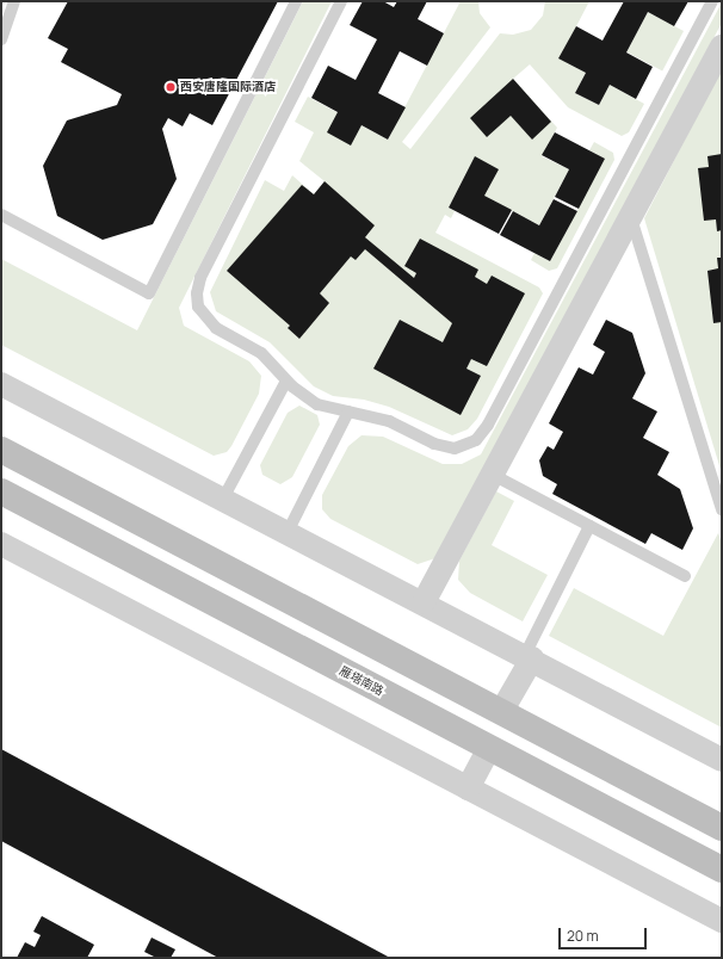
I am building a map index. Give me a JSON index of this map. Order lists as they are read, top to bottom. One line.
{"streets":{"main road":["雁塔南路"]},"places":["西安唐隆国际酒店"],"scale_bar":"20 m"}
